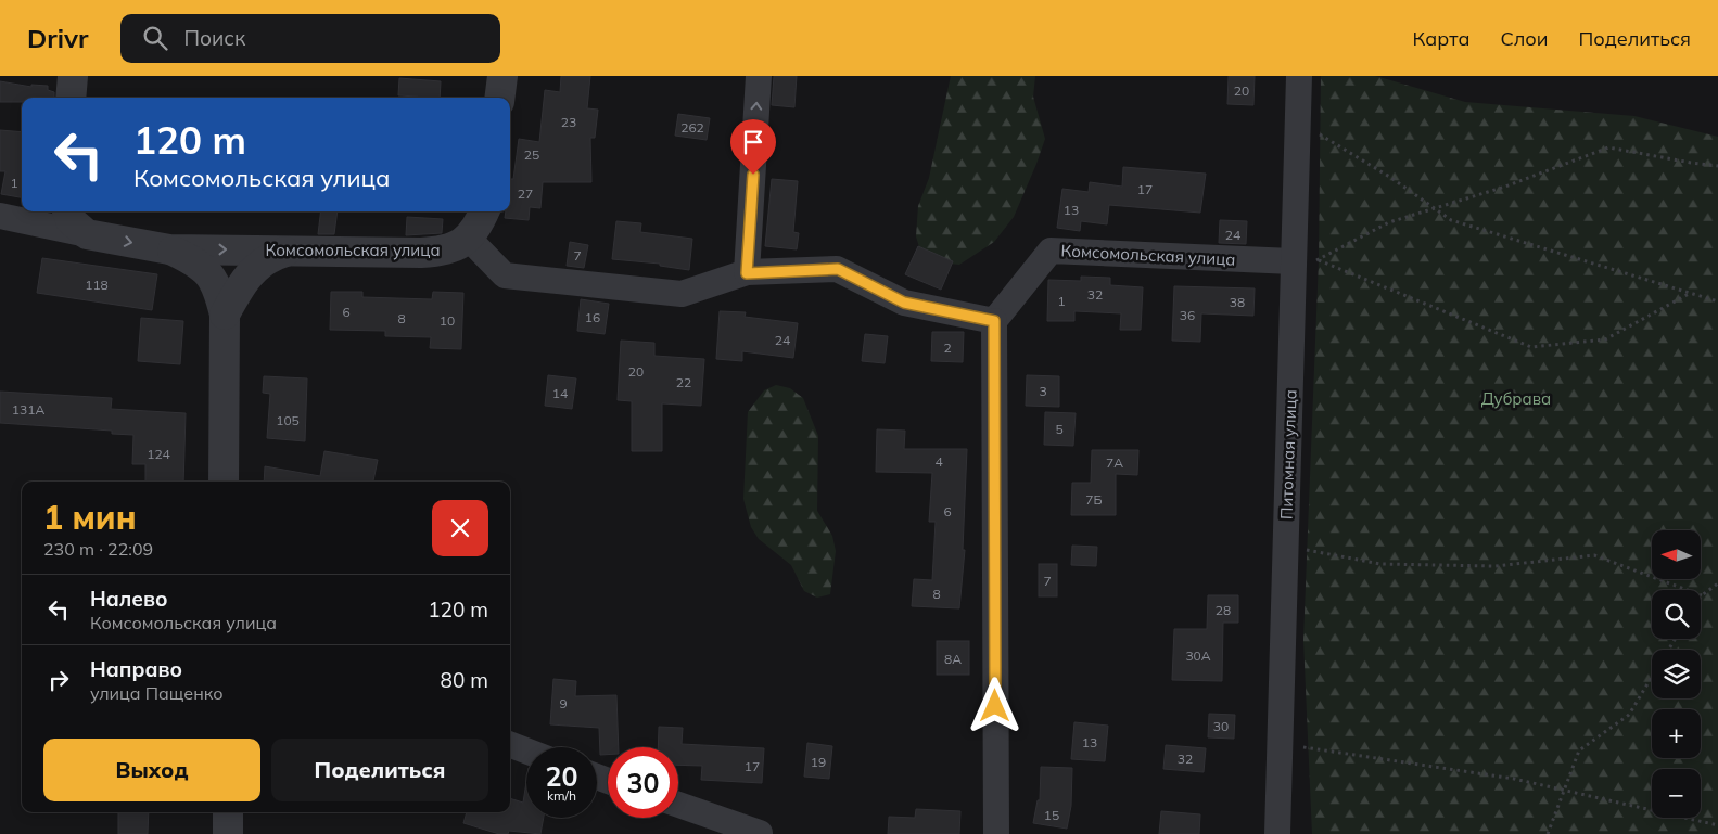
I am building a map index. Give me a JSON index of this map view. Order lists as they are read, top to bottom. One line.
{"streets":{"street":["Комсомольская улица","Питомная улица"]},"crossings":[["Комсомольская улица","Питомная улица"]],"parks":["Дубрава"],"house_numbers":["20","23","262","25","1","17","27","13","24","7","118","32","1","38","6","36","16","8","10","24","2","20","22","3","14","131А","105","5","124","4","7А","7Б","6","7","8","28","30А","8А","9","30","13","32","19","17","15"],"north":"left","page":{"header":"Drivr","search":"Поиск","nav":["Карта","Слои","Поделиться"],"turn":["120 m","Комсомольская улица"],"heading":["1 мин","230 m · 22:09"],"map_buttons":["+","−"],"list":[{"name":"Налево","note":"Комсомольская улица","value":"120 m"},{"name":"Направо","note":"улица Пащенко","value":"80 m"}],"buttons":["Выход","Поделиться"],"speed":"20 km/h","limit":"30"}}
